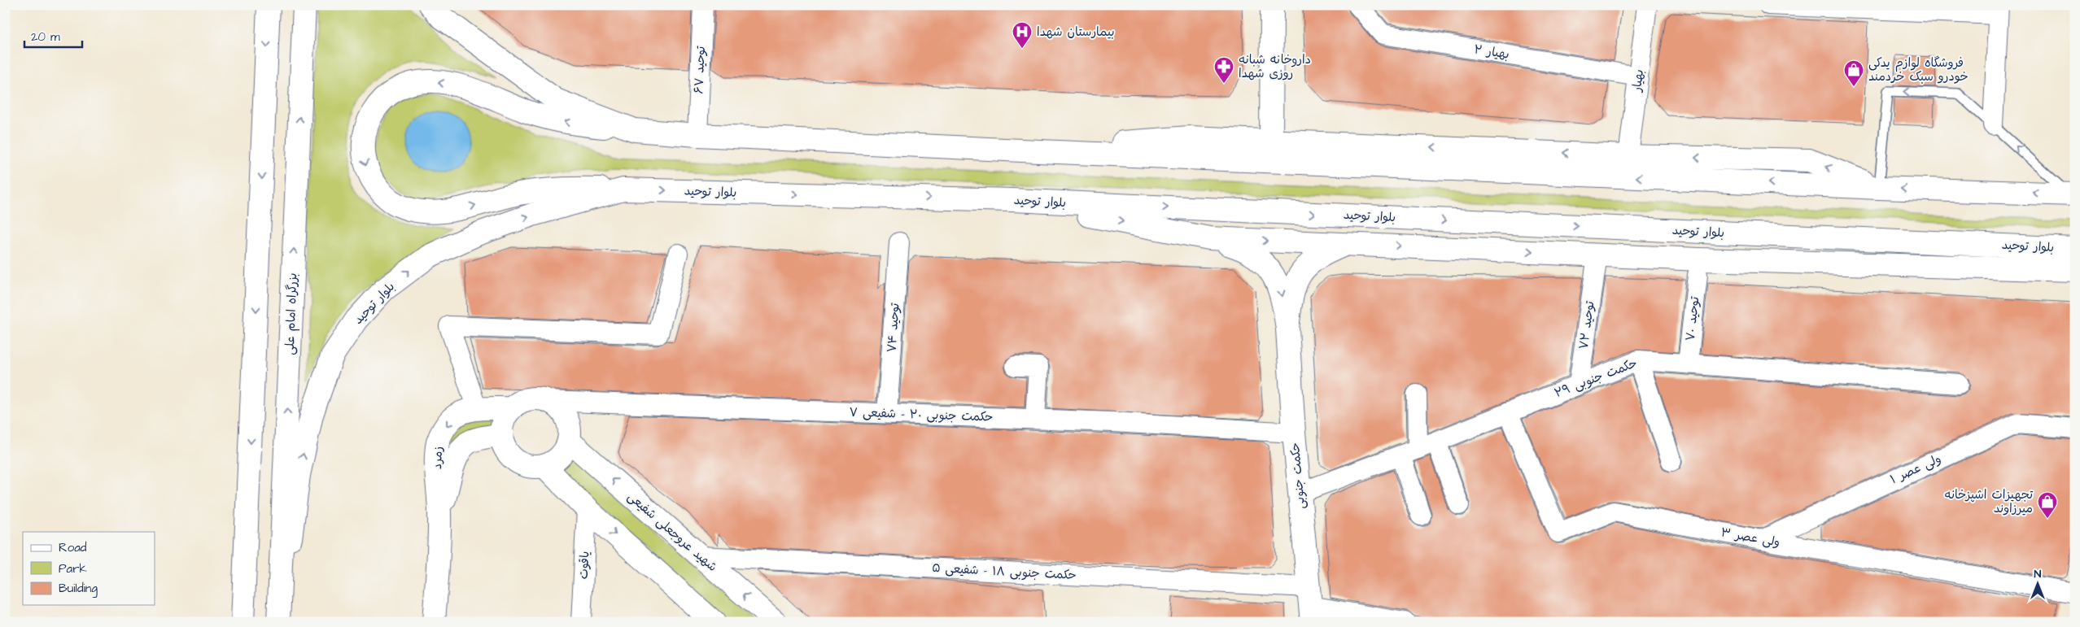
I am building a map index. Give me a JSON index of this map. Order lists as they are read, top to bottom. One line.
{"streets":{"main road":["بلوار توحید","بزرگراه امام علی","زمرد","حکمت جنوبی","شهید عروجعلی شفیعی"],"street":["بهیار ۲","توحید ۶۷","بهیار","توحید ۷۰","توحید ۷۲","توحید ۷۴","حکمت جنوبی ۲۹","حکمت جنوبی ۲۰ - شفیعی ۷","ولی عصر ۱","ولی عصر ۳","یاقوت","حکمت جنوبی ۱۸ - شفیعی ۵"]},"crossings":[["بهیار ۲","بهیار"],["بلوار توحید","بزرگراه امام علی"],["توحید ۷۰","حکمت جنوبی ۲۹"],["توحید ۷۲","حکمت جنوبی ۲۹"],["توحید ۷۴","حکمت جنوبی ۲۰ - شفیعی ۷"],["حکمت جنوبی ۲۹","حکمت جنوبی"],["حکمت جنوبی ۲۹","ولی عصر ۳"],["حکمت جنوبی ۲۰ - شفیعی ۷","زمرد"],["حکمت جنوبی ۲۰ - شفیعی ۷","حکمت جنوبی"],["حکمت جنوبی ۲۰ - شفیعی ۷","شهید عروجعلی شفیعی"],["زمرد","شهید عروجعلی شفیعی"],["ولی عصر ۱","ولی عصر ۳"],["حکمت جنوبی","حکمت جنوبی ۱۸ - شفیعی ۵"],["شهید عروجعلی شفیعی","حکمت جنوبی ۱۸ - شفیعی ۵"]],"places":{"hospital":["بیمارستان شهدا"],"pharmacy":["داروخانه شبانه روزی شهدا"],"shop":["فروشگاه لوازم یدکی خودرو سبک خردمند","تجهیزات اشپزخانه میرزاوند"]},"legend":["Road","Park","Building"],"scale_bar":"20 m","north":"top"}
